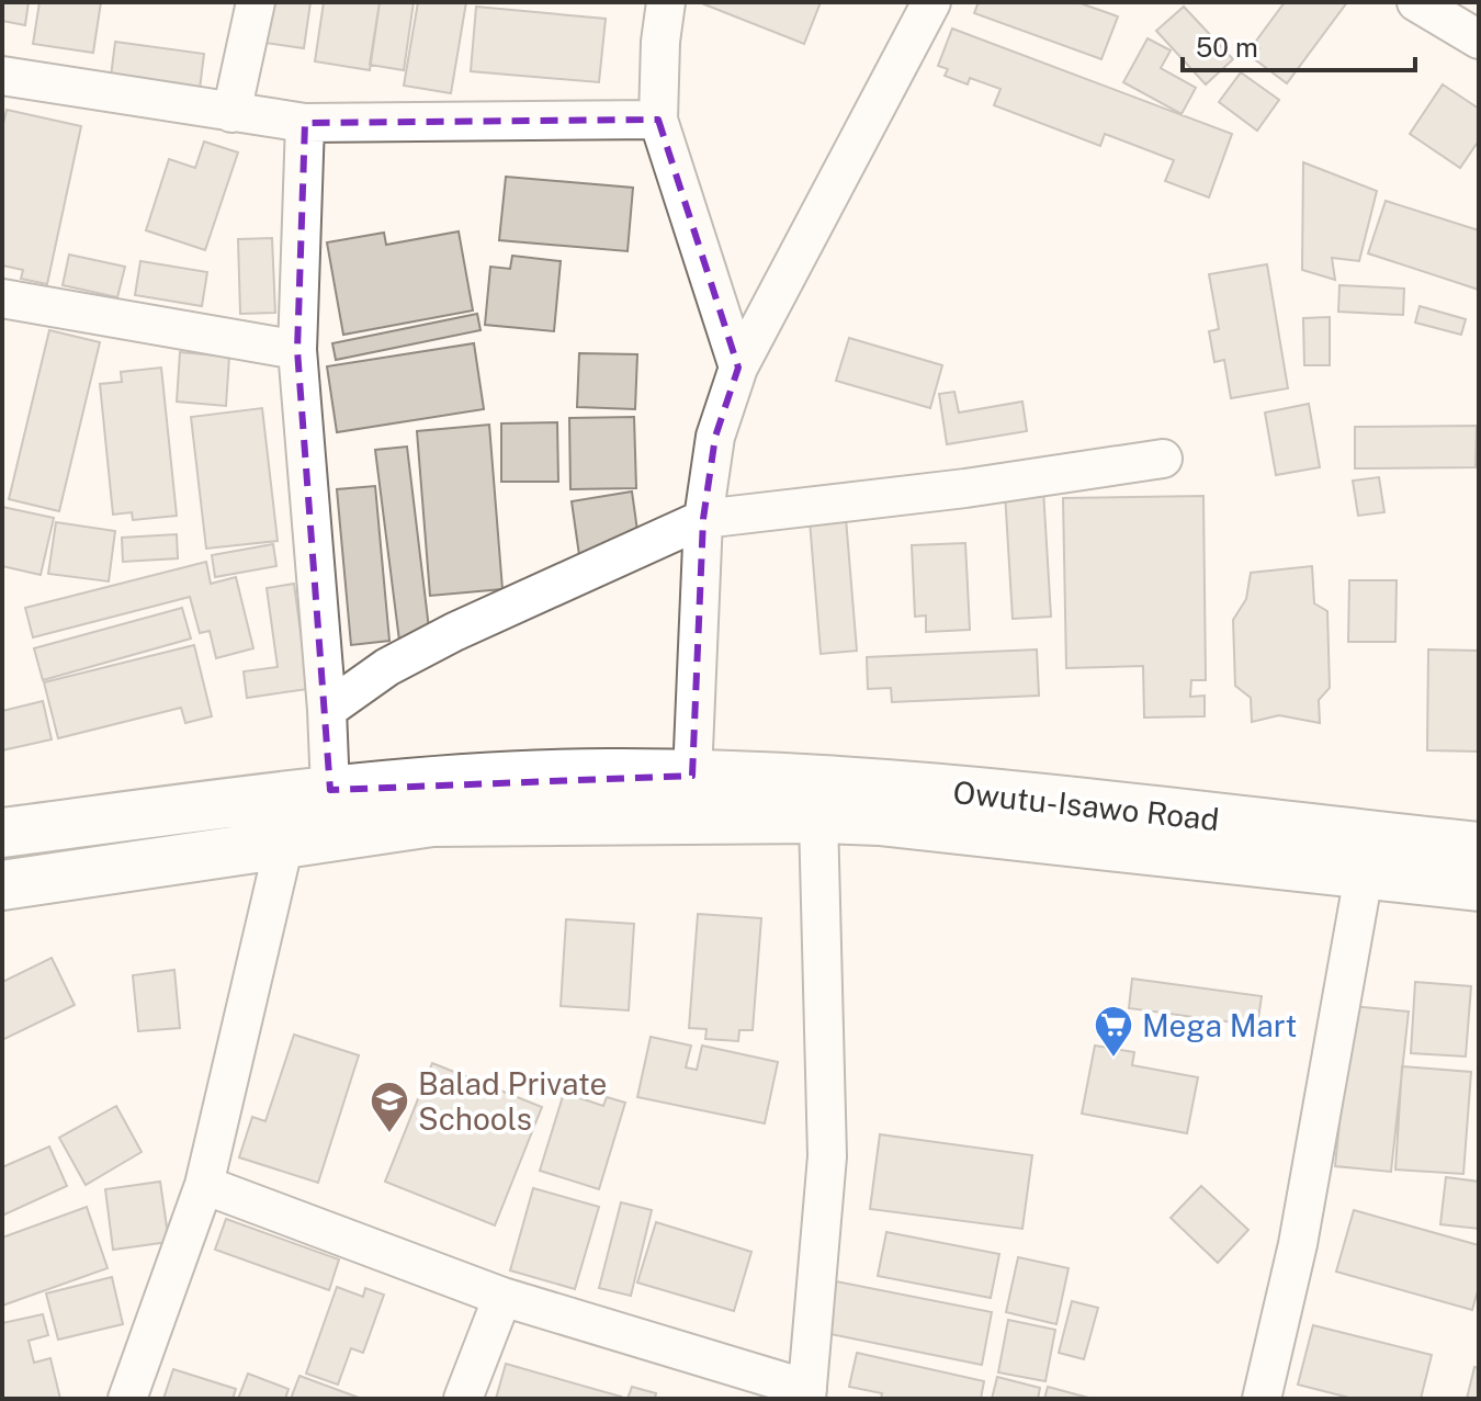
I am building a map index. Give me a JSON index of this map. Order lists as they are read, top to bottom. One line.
{"streets":{"street":["Owutu-Isawo Road"]},"places":{"supermarket":["Mega Mart"],"school or university":["Balad Private Schools"]},"scale_bar":"50 m"}
